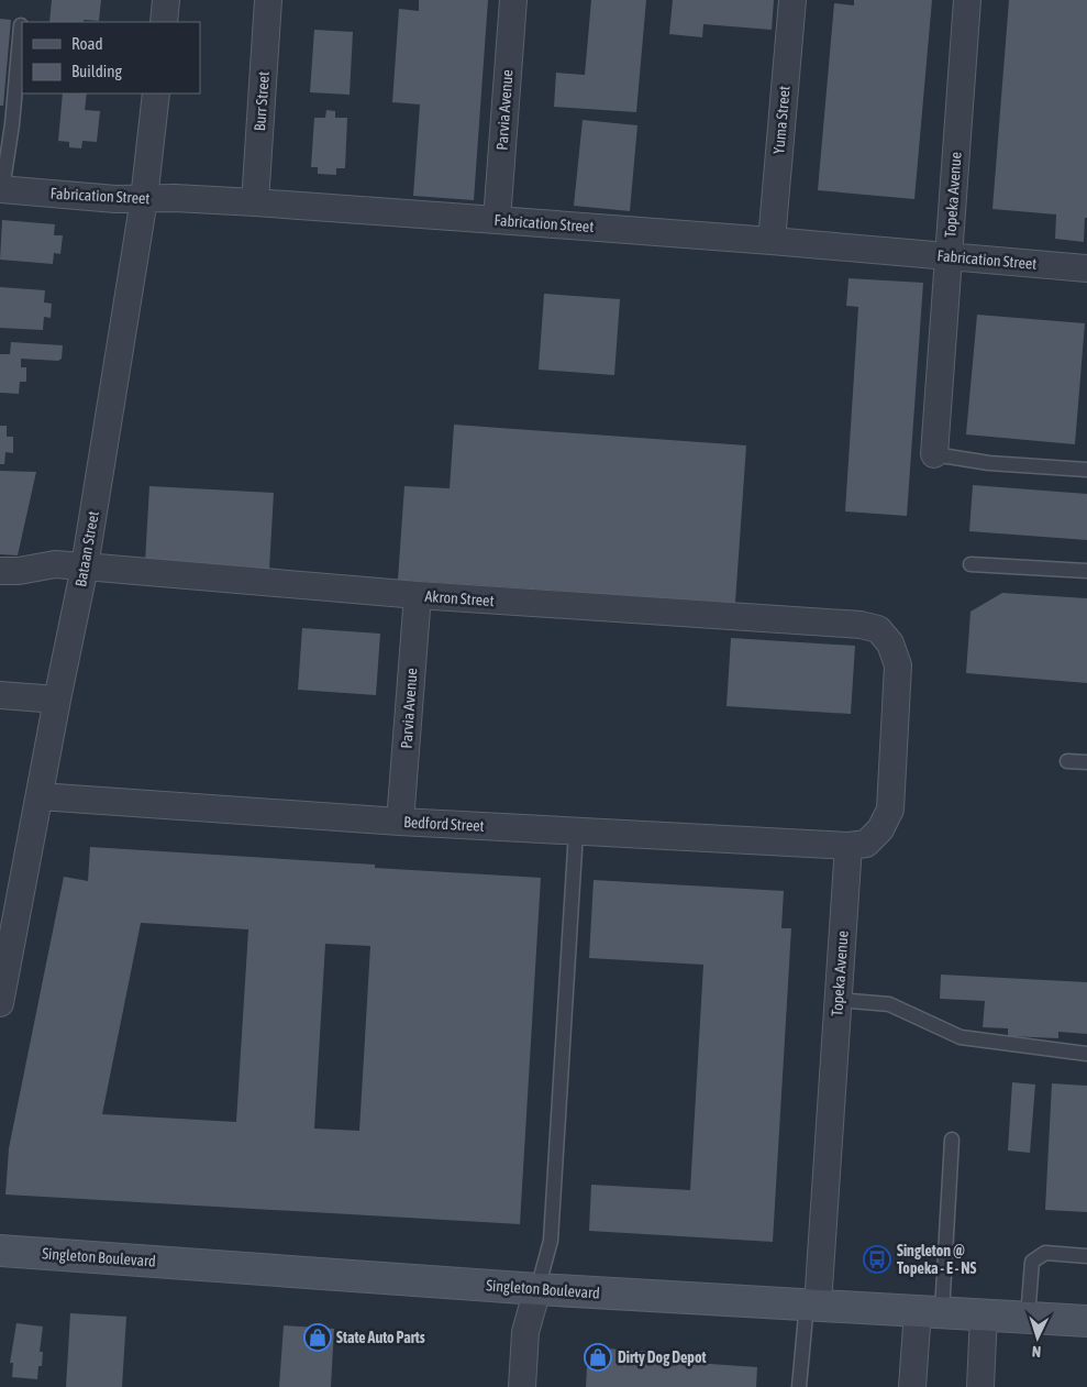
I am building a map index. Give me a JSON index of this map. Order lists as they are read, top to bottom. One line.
{"streets":{"main road":["Singleton Boulevard"],"street":["Burr Street","Parvia Avenue","Yuma Street","Topeka Avenue","Fabrication Street","Bataan Street","Akron Street","Bedford Street"]},"crossings":[["Burr Street","Fabrication Street"],["Parvia Avenue","Fabrication Street"],["Parvia Avenue","Akron Street"],["Parvia Avenue","Bedford Street"],["Yuma Street","Fabrication Street"],["Topeka Avenue","Fabrication Street"],["Topeka Avenue","Akron Street"],["Topeka Avenue","Bedford Street"],["Topeka Avenue","Singleton Boulevard"],["Fabrication Street","Bataan Street"],["Bataan Street","Akron Street"],["Bataan Street","Bedford Street"],["Akron Street","Bedford Street"]],"places":{"bus stop":["Singleton @ Topeka - E - NS"],"shop":["State Auto Parts","Dirty Dog Depot"]},"legend":["Road","Building"],"north":"bottom"}
